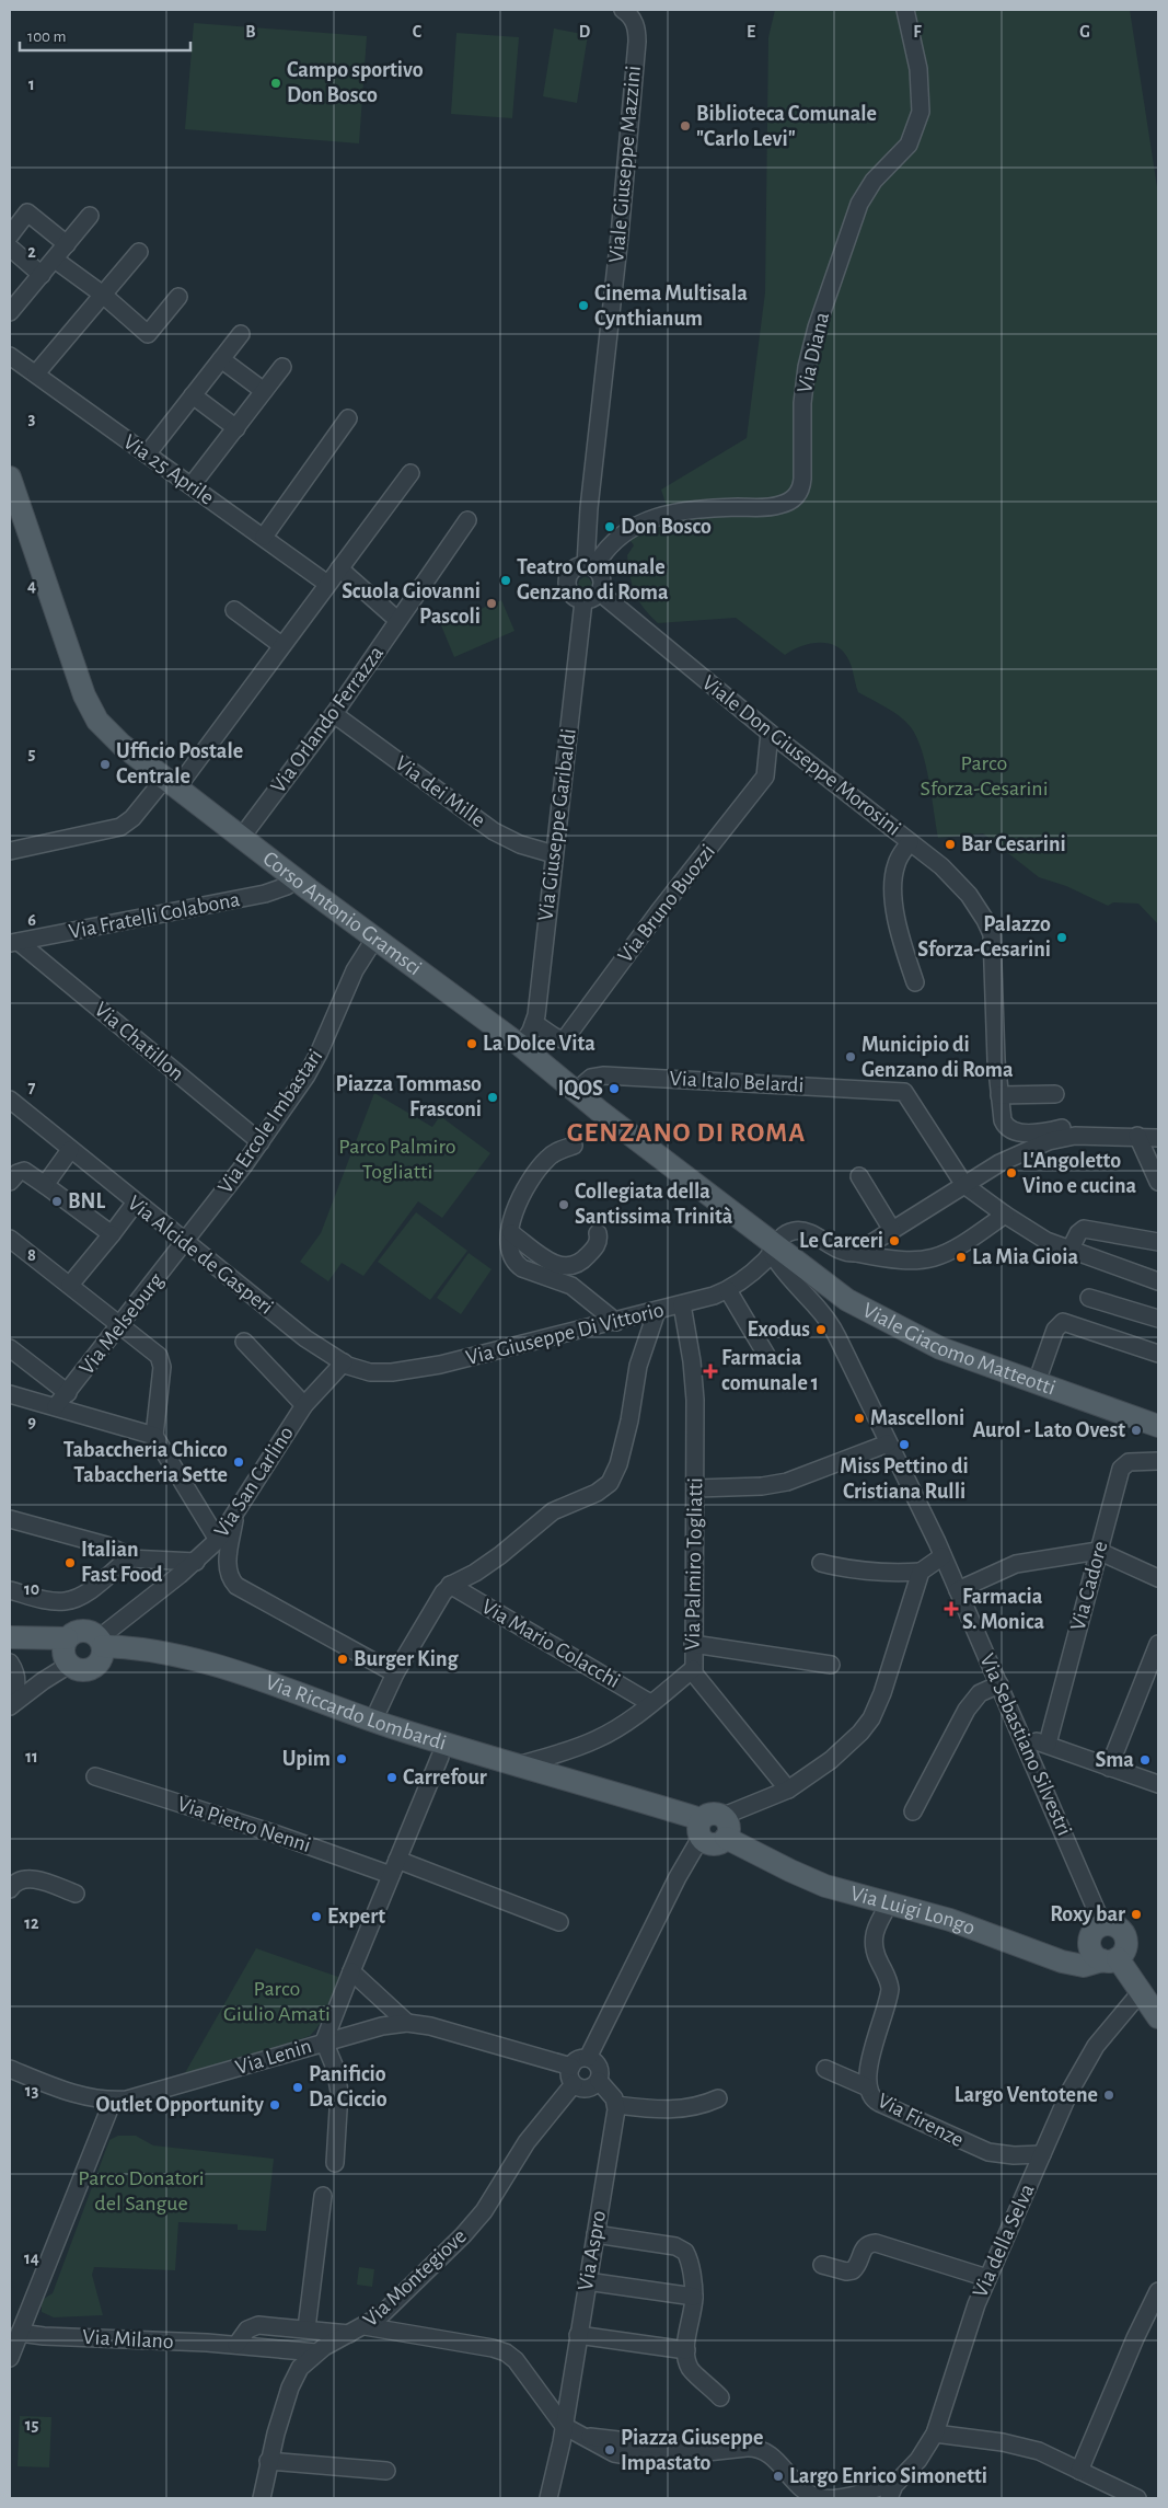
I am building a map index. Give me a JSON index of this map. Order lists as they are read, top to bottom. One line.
{"streets":{"main road":["Corso Antonio Gramsci","Viale Giacomo Matteotti","Via Riccardo Lombardi","Via Luigi Longo"],"street":["Viale Giuseppe Mazzini","Via Diana","Via 25 Aprile","Via Orlando Ferrazza","Viale Don Giuseppe Morosini","Via dei Mille","Via Giuseppe Garibaldi","Via Bruno Buozzi","Via Fratelli Colabona","Via Chatillon","Via Italo Belardi","Via Ercole Imbastari","Via Alcide de Gasperi","Via Melseburg","Via Giuseppe Di Vittorio","Via San Carlino","Via Palmiro Togliatti","Via Cadore","Via Mario Colacchi","Via Sebastiano Silvestri","Via Pietro Nenni","Via Lenin","Via Firenze","Via della Selva","Via Aspro","Via Montegiove","Via Milano"]},"crossings":[["Viale Giuseppe Mazzini","Via Diana"],["Viale Giuseppe Mazzini","Viale Don Giuseppe Morosini"],["Viale Giuseppe Mazzini","Via Giuseppe Garibaldi"],["Via Diana","Viale Don Giuseppe Morosini"],["Via Diana","Via Giuseppe Garibaldi"],["Via Orlando Ferrazza","Via dei Mille"],["Via Orlando Ferrazza","Corso Antonio Gramsci"],["Viale Don Giuseppe Morosini","Via Giuseppe Garibaldi"],["Viale Don Giuseppe Morosini","Via Bruno Buozzi"],["Via dei Mille","Via Giuseppe Garibaldi"],["Via Giuseppe Garibaldi","Via Bruno Buozzi"],["Via Giuseppe Garibaldi","Corso Antonio Gramsci"],["Corso Antonio Gramsci","Via Fratelli Colabona"],["Corso Antonio Gramsci","Via Italo Belardi"],["Corso Antonio Gramsci","Via Ercole Imbastari"],["Corso Antonio Gramsci","Viale Giacomo Matteotti"],["Via Fratelli Colabona","Via Chatillon"],["Via Chatillon","Via Ercole Imbastari"],["Via Italo Belardi","Viale Giacomo Matteotti"],["Via Ercole Imbastari","Via Alcide de Gasperi"],["Via Ercole Imbastari","Via Melseburg"],["Via Alcide de Gasperi","Via Melseburg"],["Via Alcide de Gasperi","Via Giuseppe Di Vittorio"],["Via Alcide de Gasperi","Via San Carlino"],["Via Giuseppe Di Vittorio","Viale Giacomo Matteotti"],["Via Giuseppe Di Vittorio","Via San Carlino"],["Via Giuseppe Di Vittorio","Via Palmiro Togliatti"],["Via Giuseppe Di Vittorio","Via Sebastiano Silvestri"],["Viale Giacomo Matteotti","Via Sebastiano Silvestri"],["Via San Carlino","Via Riccardo Lombardi"],["Via Sebastiano Silvestri","Via Luigi Longo"],["Via Luigi Longo","Via Firenze"],["Via Lenin","Via Montegiove"],["Via Firenze","Via della Selva"],["Via Montegiove","Via Milano"]],"districts":["GENZANO DI ROMA"],"parks":["Parco Sforza-Cesarini","Parco Palmiro Togliatti","Parco Giulio Amati","Parco Donatori del Sangue"],"places":{"other":["Campo sportivo Don Bosco","Biblioteca Comunale \"Carlo Levi\"","Cinema Multisala Cynthianum","Don Bosco","Teatro Comunale Genzano di Roma","Scuola Giovanni Pascoli","Ufficio Postale Centrale","Bar Cesarini","Palazzo Sforza-Cesarini","La Dolce Vita","Municipio di Genzano di Roma","IQOS","Piazza Tommaso Frasconi","L'Angoletto Vino e cucina","BNL","Collegiata della Santissima Trinità","Le Carceri","La Mia Gioia","Exodus","Mascelloni","Aurol - Lato Ovest","Miss Pettino di Cristiana Rulli","Tabaccheria Chicco Tabaccheria Sette","Italian Fast Food","Burger King","Upim","Sma","Carrefour","Roxy bar","Expert","Panificio Da Ciccio","Largo Ventotene","Outlet Opportunity","Piazza Giuseppe Impastato","Largo Enrico Simonetti"],"health":["Farmacia comunale 1","Farmacia S. Monica"]},"scale_bar":"100 m","grid":{"columns":["B","C","D","E","F","G"],"rows":["1","2","3","4","5","6","7","8","9","10","11","12","13","14","15"]}}
